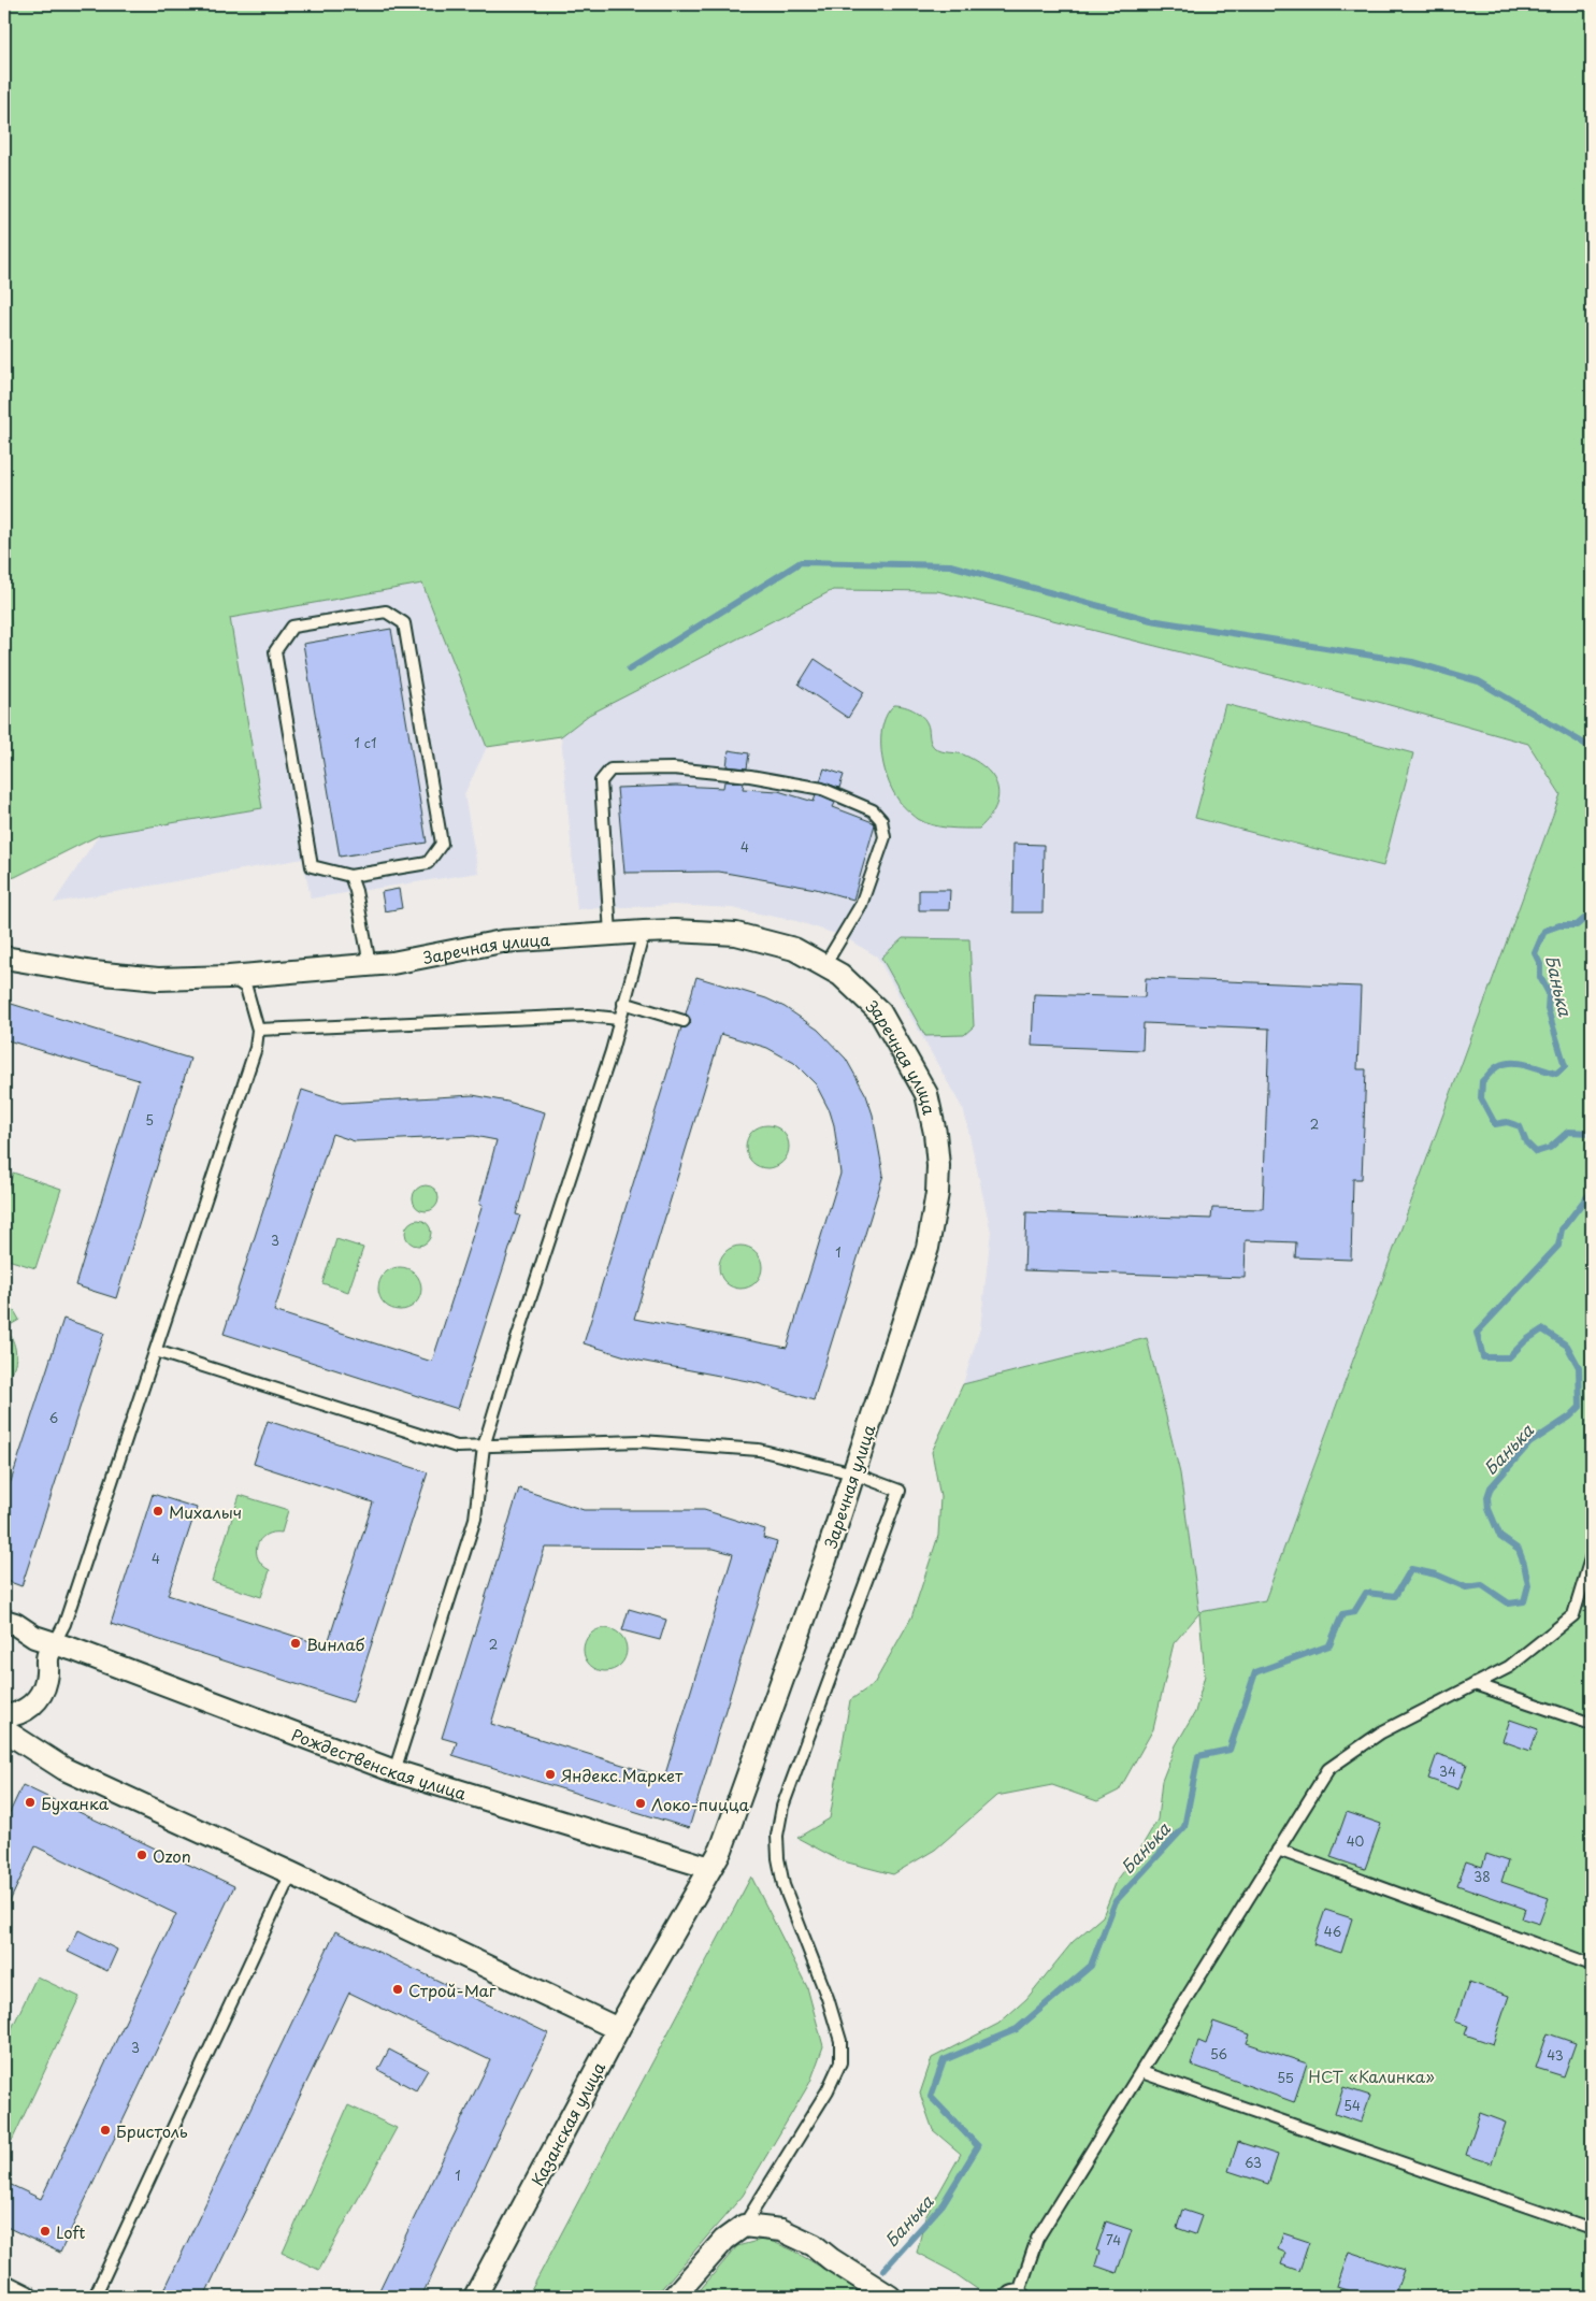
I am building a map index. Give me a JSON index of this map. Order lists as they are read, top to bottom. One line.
{"streets":{"street":["Заречная улица","Рождественская улица","Казанская улица"]},"crossings":[["Заречная улица","Рождественская улица"],["Заречная улица","Казанская улица"]],"water":["Банька"],"parks":["НСТ «Калинка»"],"places":["Михалыч","Винлаб","Яндекс.Маркет","Буханка","Локо-пицца","Ozon","Строй-Маг","Бристоль","Loft"],"house_numbers":["1 с1","4","5","2","3","1","6","4","2","34","40","38","46","3","56","43","55","54","63","1","74"]}
